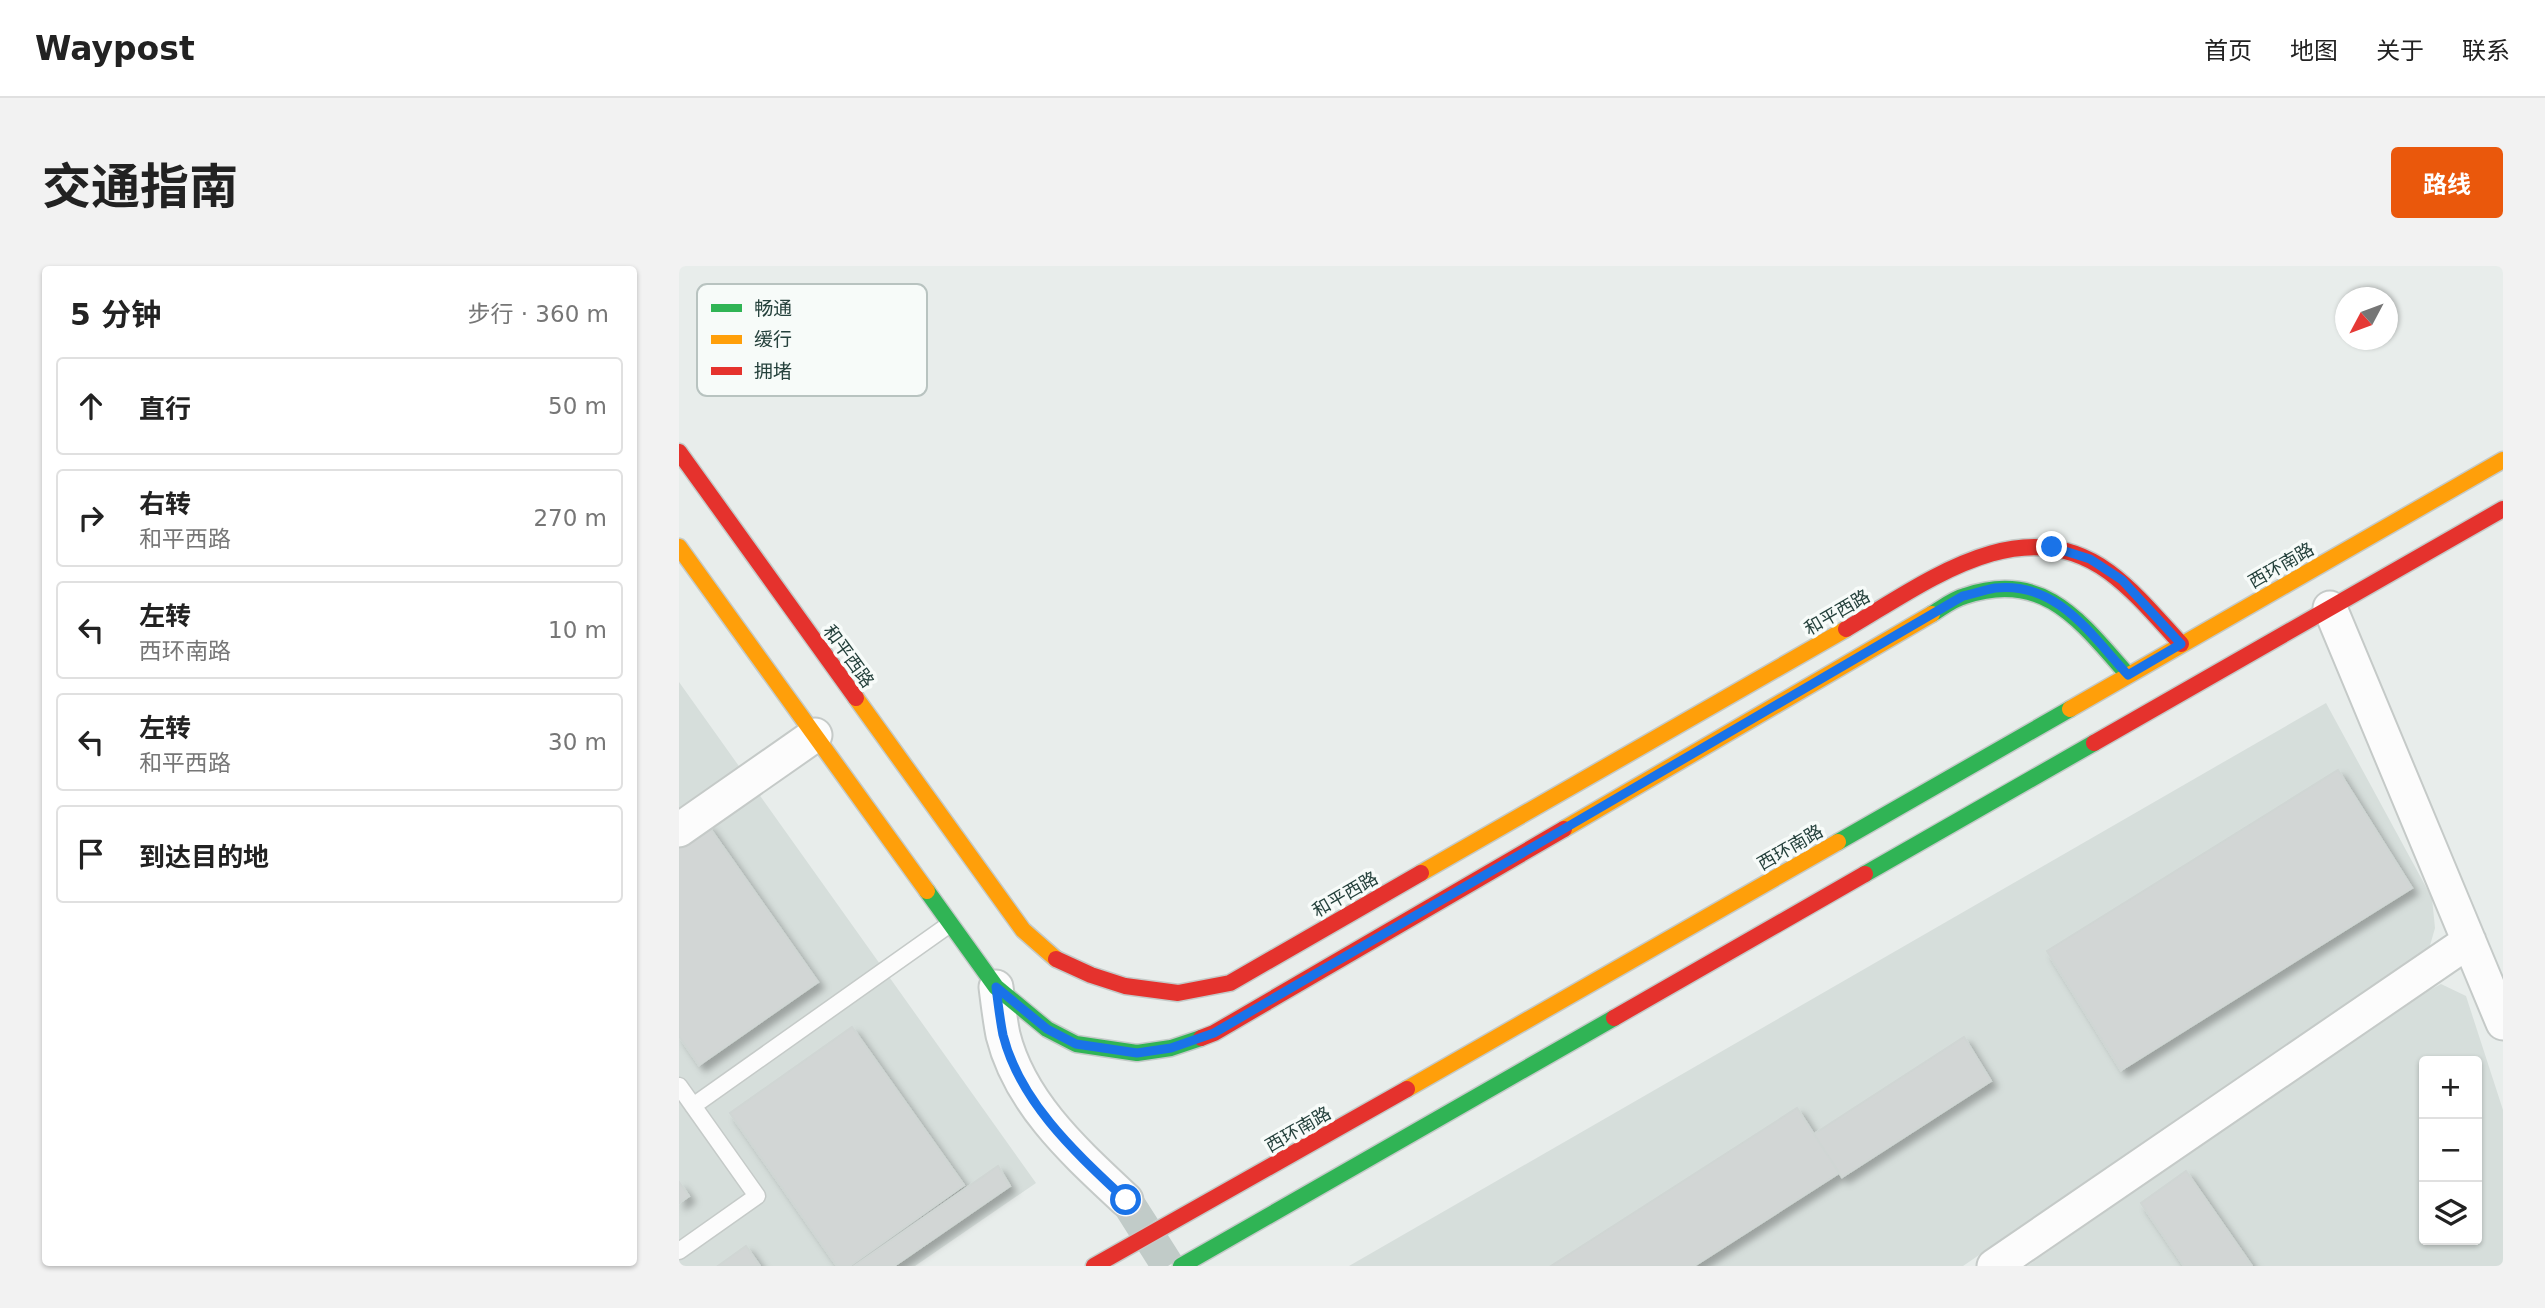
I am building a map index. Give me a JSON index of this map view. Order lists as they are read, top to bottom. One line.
{"streets":{"main road":["西环南路","和平西路"]},"crossings":[["西环南路","和平西路"]],"legend":["畅通","缓行","拥堵"],"north":"bottom left","page":{"header":"Waypost","nav":["首页","地图","关于","联系"],"title":"交通指南","buttons":"路线","heading":["5 分钟","步行 · 360 m"],"list":[["直行","50 m"],["右转","和平西路","270 m"],["左转","西环南路","10 m"],["左转","和平西路","30 m"],"到达目的地"],"map_buttons":["+","−"]}}
